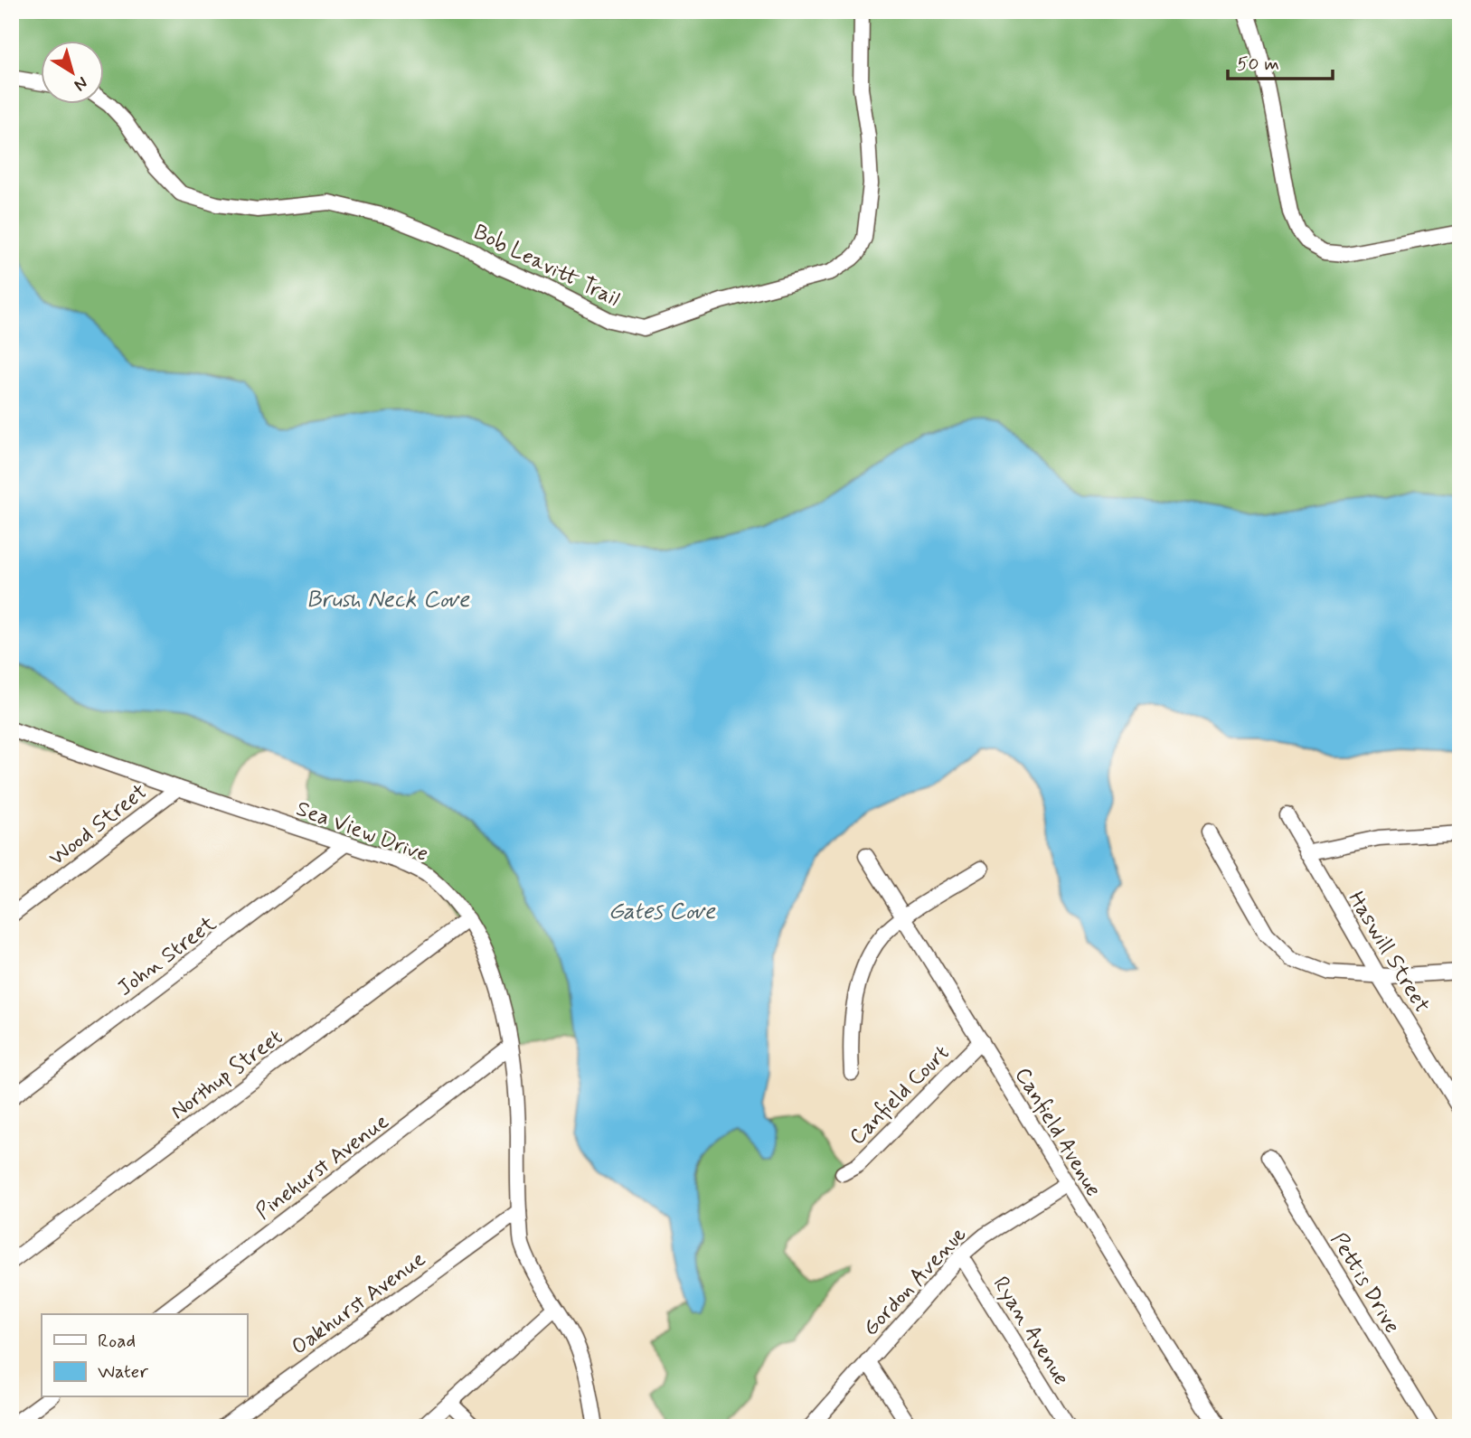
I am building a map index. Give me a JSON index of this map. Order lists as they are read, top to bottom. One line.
{"streets":{"street":["Bob Leavitt Trail","Wood Street","Sea View Drive","Haswill Street","John Street","Northup Street","Canfield Court","Canfield Avenue","Pinehurst Avenue","Gordon Avenue","Pettis Drive","Oakhurst Avenue","Ryan Avenue"]},"crossings":[["Wood Street","Sea View Drive"],["Sea View Drive","John Street"],["Sea View Drive","Northup Street"],["Sea View Drive","Pinehurst Avenue"],["Sea View Drive","Oakhurst Avenue"],["Canfield Court","Canfield Avenue"],["Canfield Avenue","Gordon Avenue"],["Gordon Avenue","Ryan Avenue"]],"water":["Brush Neck Cove","Gates Cove"],"legend":["Road","Water"],"scale_bar":"50 m","north":"bottom right"}
